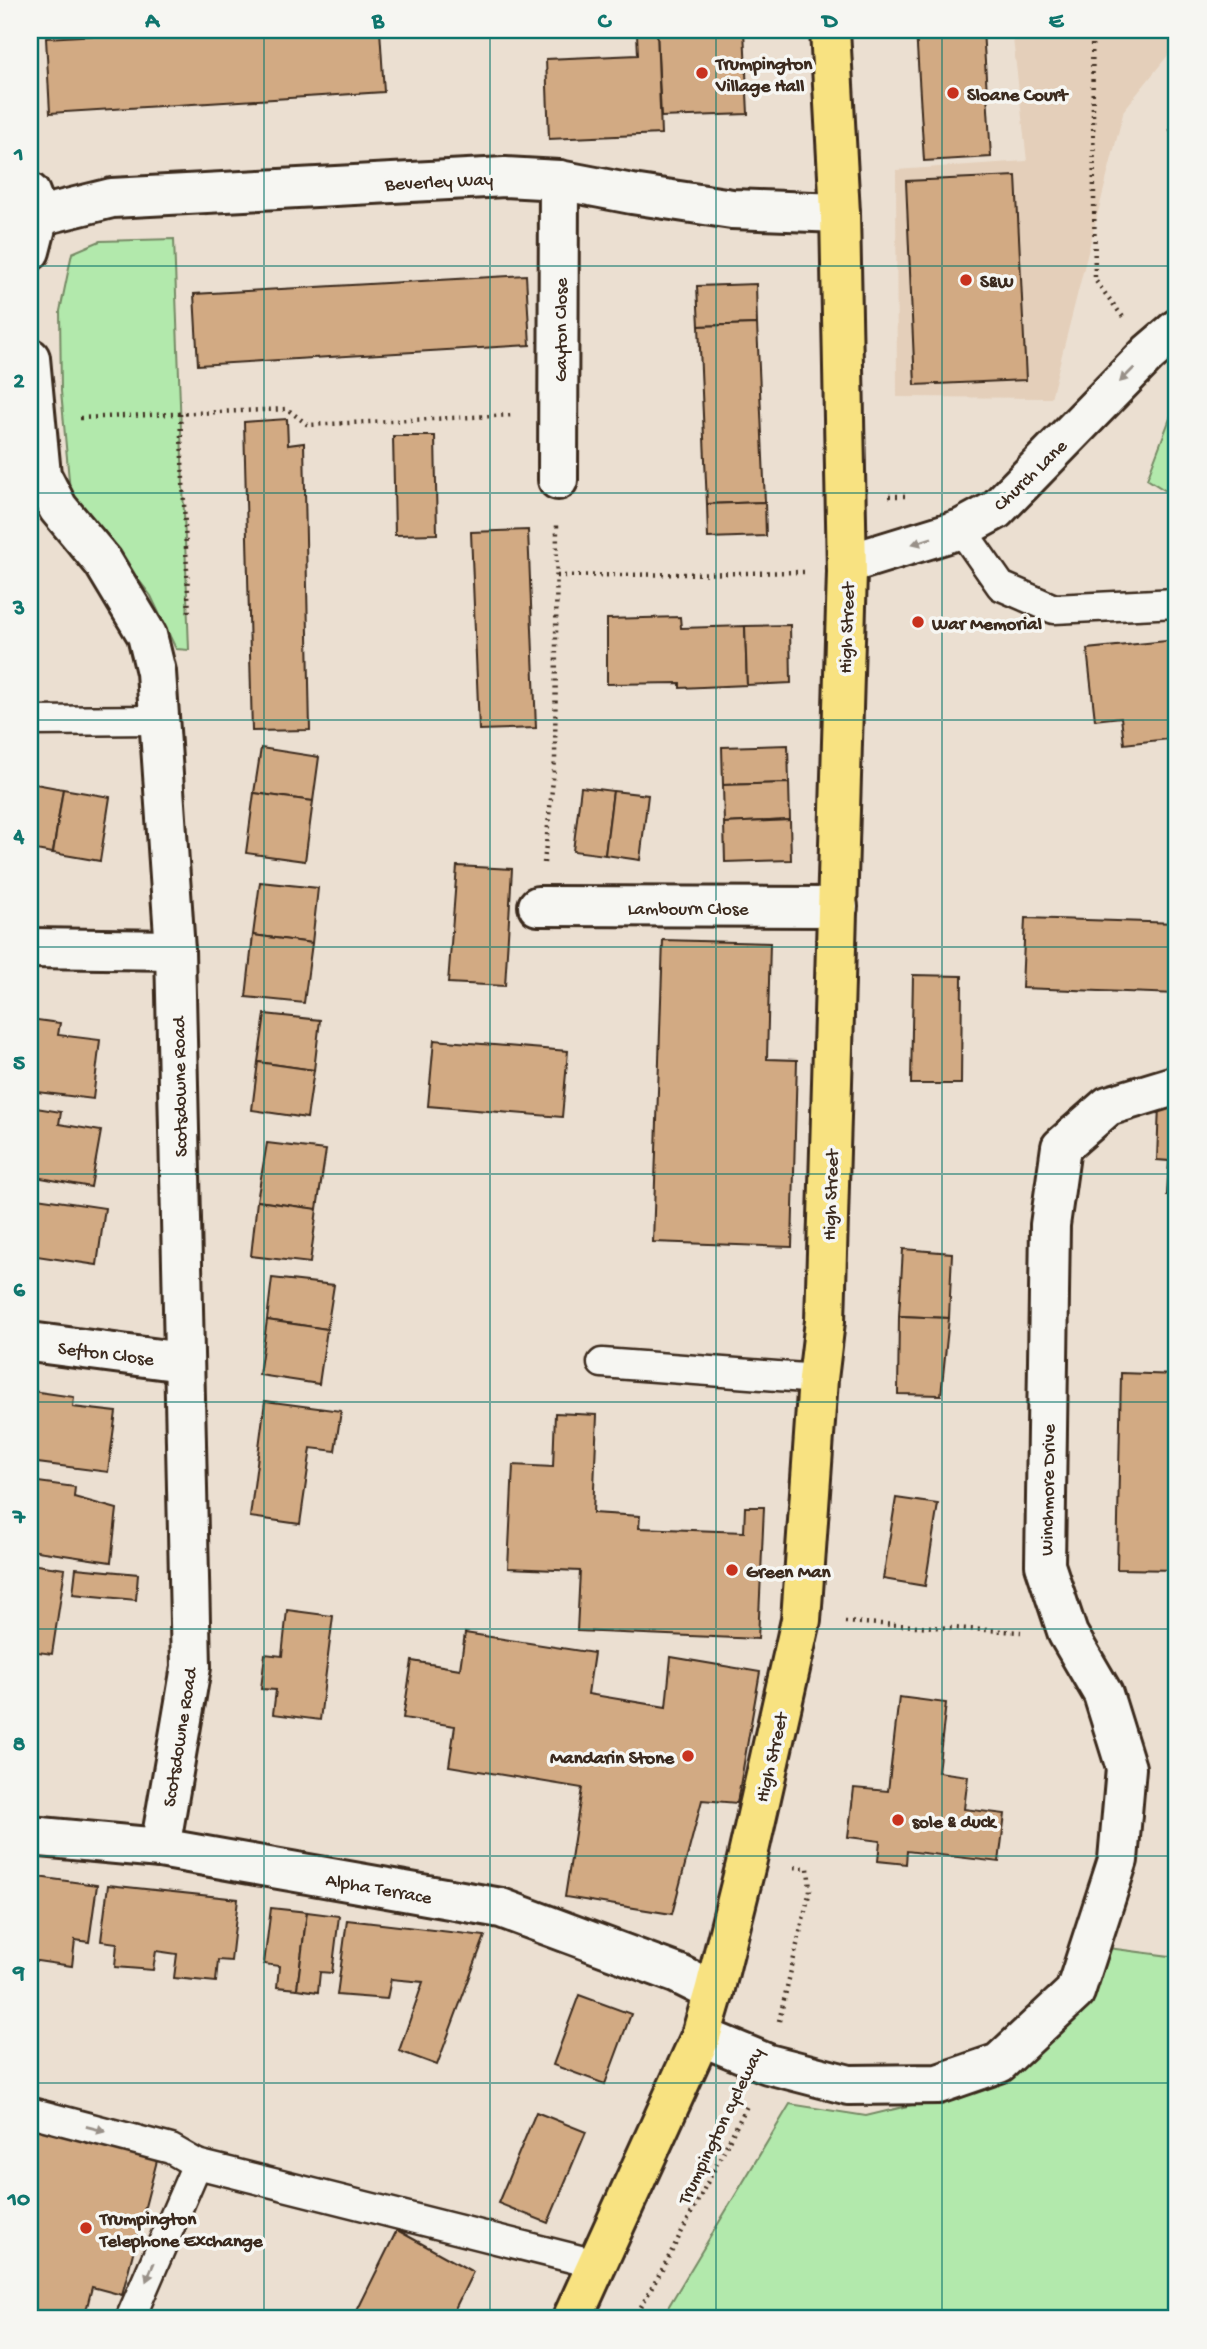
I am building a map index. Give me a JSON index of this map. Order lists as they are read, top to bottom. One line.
{"streets":{"main road":["High Street"],"street":["Beverley Way","Gayton Close","Church Lane","Lambourn Close","Scotsdowne Road","Sefton Close","Winchmore Drive","Alpha Terrace"],"path":["Trumpington cycleway"]},"crossings":[["Beverley Way","Gayton Close"],["Beverley Way","High Street"],["Church Lane","High Street"],["High Street","Lambourn Close"],["High Street","Winchmore Drive"],["High Street","Alpha Terrace"],["Scotsdowne Road","Sefton Close"],["Scotsdowne Road","Alpha Terrace"],["Winchmore Drive","Trumpington cycleway"]],"one_way":["Church Lane"],"places":["Trumpington Village Hall","Sloane Court","S&W","War Memorial","Green Man","Mandarin Stone","sole & duck","Trumpington Telephone Exchange"],"grid":{"columns":["A","B","C","D","E"],"rows":["1","2","3","4","5","6","7","8","9","10"]}}
